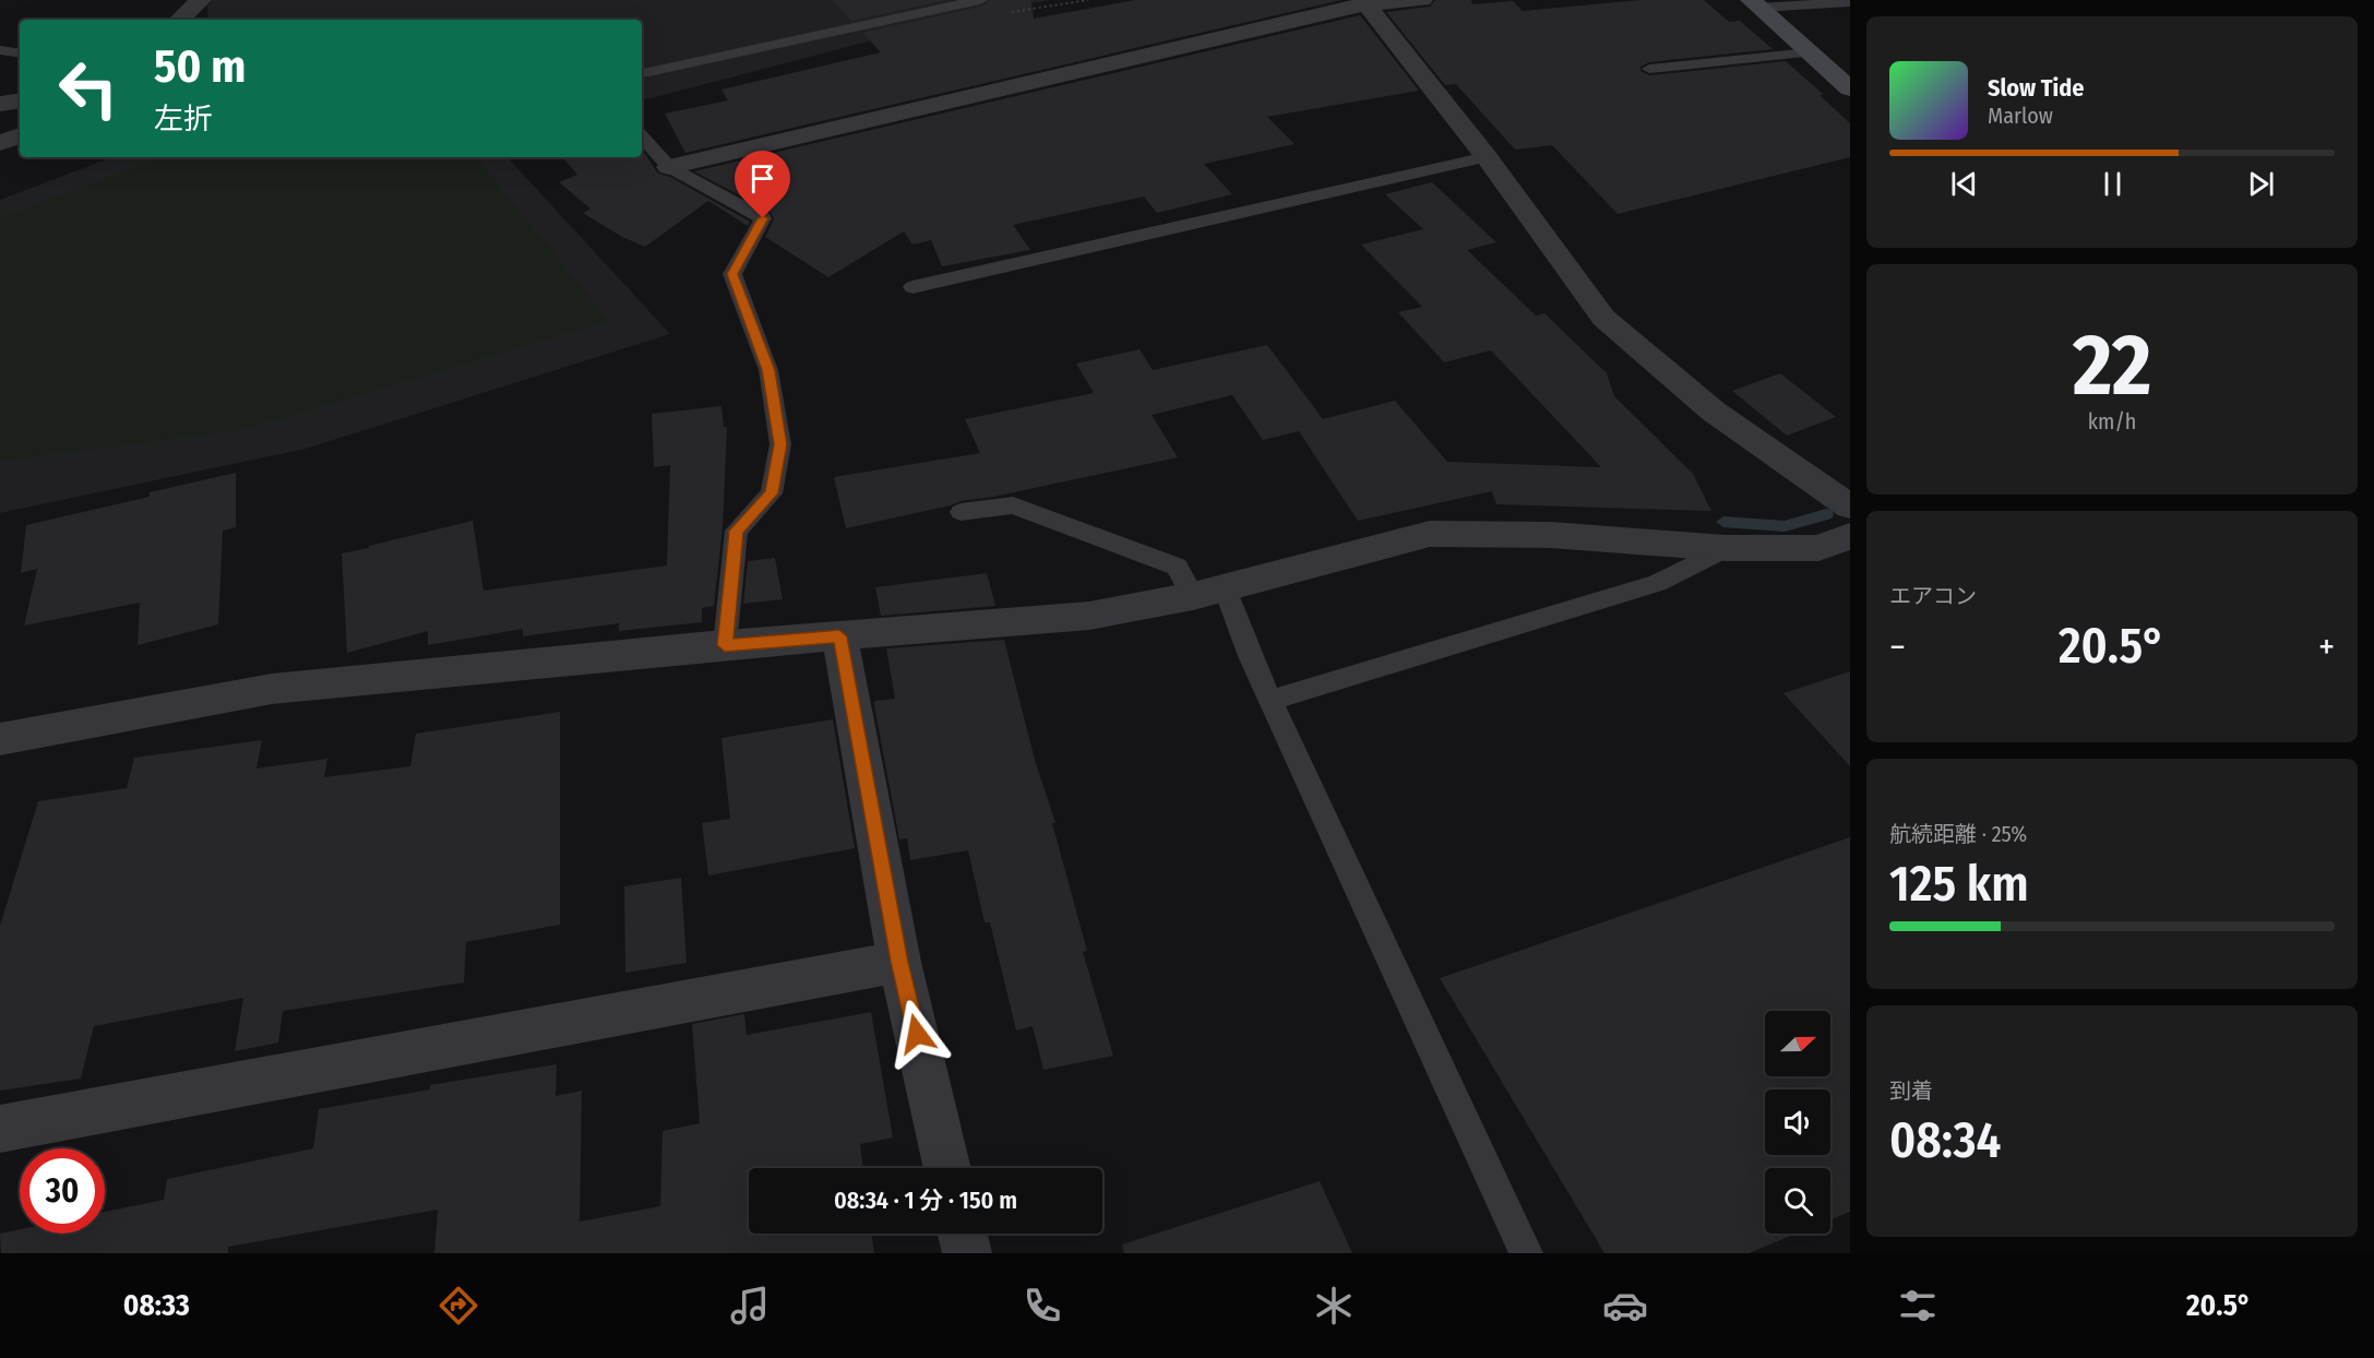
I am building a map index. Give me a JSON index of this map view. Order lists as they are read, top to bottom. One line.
{"north":"right","page":{"turn":["50 m","左折"],"song":["Slow Tide","Marlow"],"tile":[["22","km/h"],"エアコン",["航続距離 · 25%","125 km"],["到着","08:34"]],"heat":["−","20.5°","+"],"limit":"30","trip":"08:34 · 1 分 · 150 m","tabs":["08:33","20.5°"]}}
